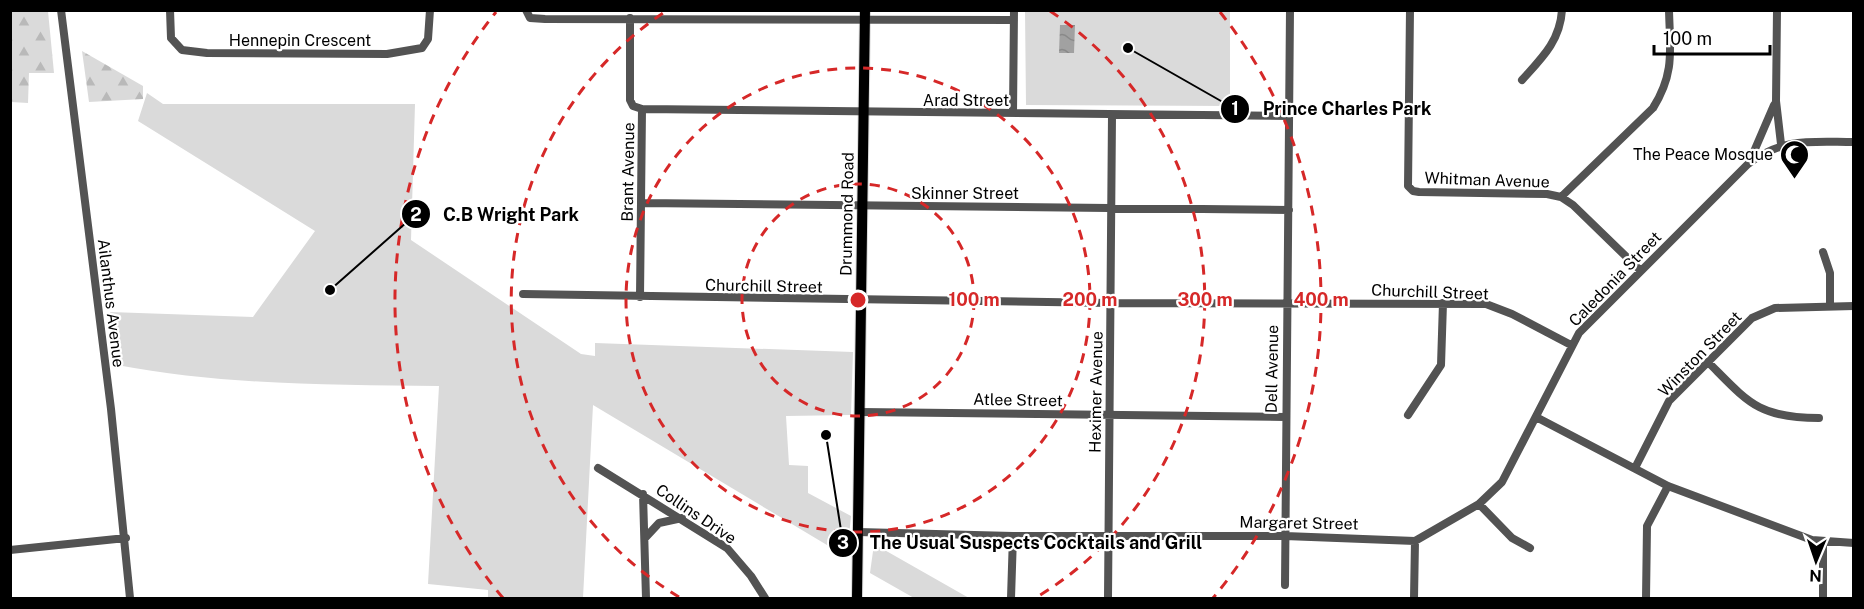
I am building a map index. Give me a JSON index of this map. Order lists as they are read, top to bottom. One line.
{"streets":{"main road":["Drummond Road"],"street":["Hennepin Crescent","Arad Street","Brant Avenue","Whitman Avenue","Skinner Street","Caledonia Street","Churchill Street","Ailanthus Avenue","Winston Street","Dell Avenue","Heximer Avenue","Atlee Street","Collins Drive","Margaret Street"]},"crossings":[["Arad Street","Brant Avenue"],["Arad Street","Drummond Road"],["Arad Street","Dell Avenue"],["Arad Street","Heximer Avenue"],["Brant Avenue","Skinner Street"],["Brant Avenue","Churchill Street"],["Whitman Avenue","Caledonia Street"],["Skinner Street","Drummond Road"],["Skinner Street","Dell Avenue"],["Skinner Street","Heximer Avenue"],["Drummond Road","Churchill Street"],["Drummond Road","Atlee Street"],["Drummond Road","Margaret Street"],["Caledonia Street","Churchill Street"],["Caledonia Street","Margaret Street"],["Churchill Street","Dell Avenue"],["Churchill Street","Heximer Avenue"],["Dell Avenue","Atlee Street"],["Dell Avenue","Margaret Street"],["Heximer Avenue","Atlee Street"],["Heximer Avenue","Margaret Street"]],"places":{"other":["Prince Charles Park","C.B Wright Park","The Usual Suspects Cocktails and Grill"],"mosque":["The Peace Mosque"]},"scale_bar":"100 m","north":"bottom","rings":["100 m","200 m","300 m","400 m"]}
